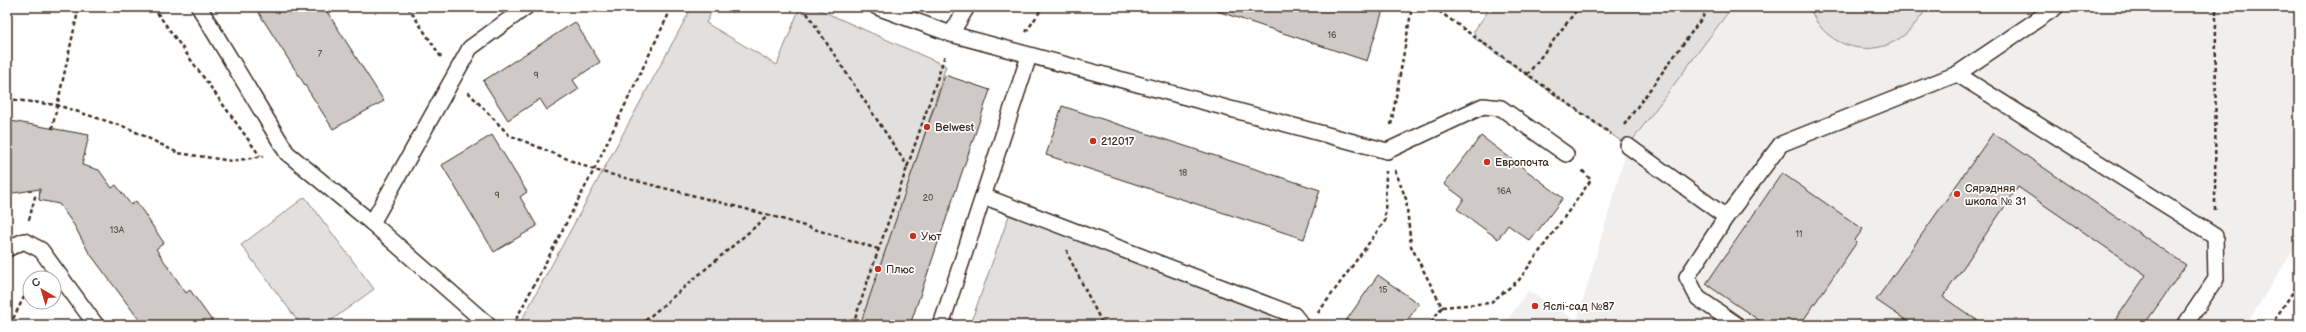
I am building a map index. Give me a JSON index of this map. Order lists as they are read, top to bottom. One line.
{"places":["Belwest","212017","Европочта","Сярэдняя школа № 31","Уют","Плюс","Яслі-сад №87"],"house_numbers":["16","7","9","18","16А","9","20","13А","11","15"],"north":"top left"}
